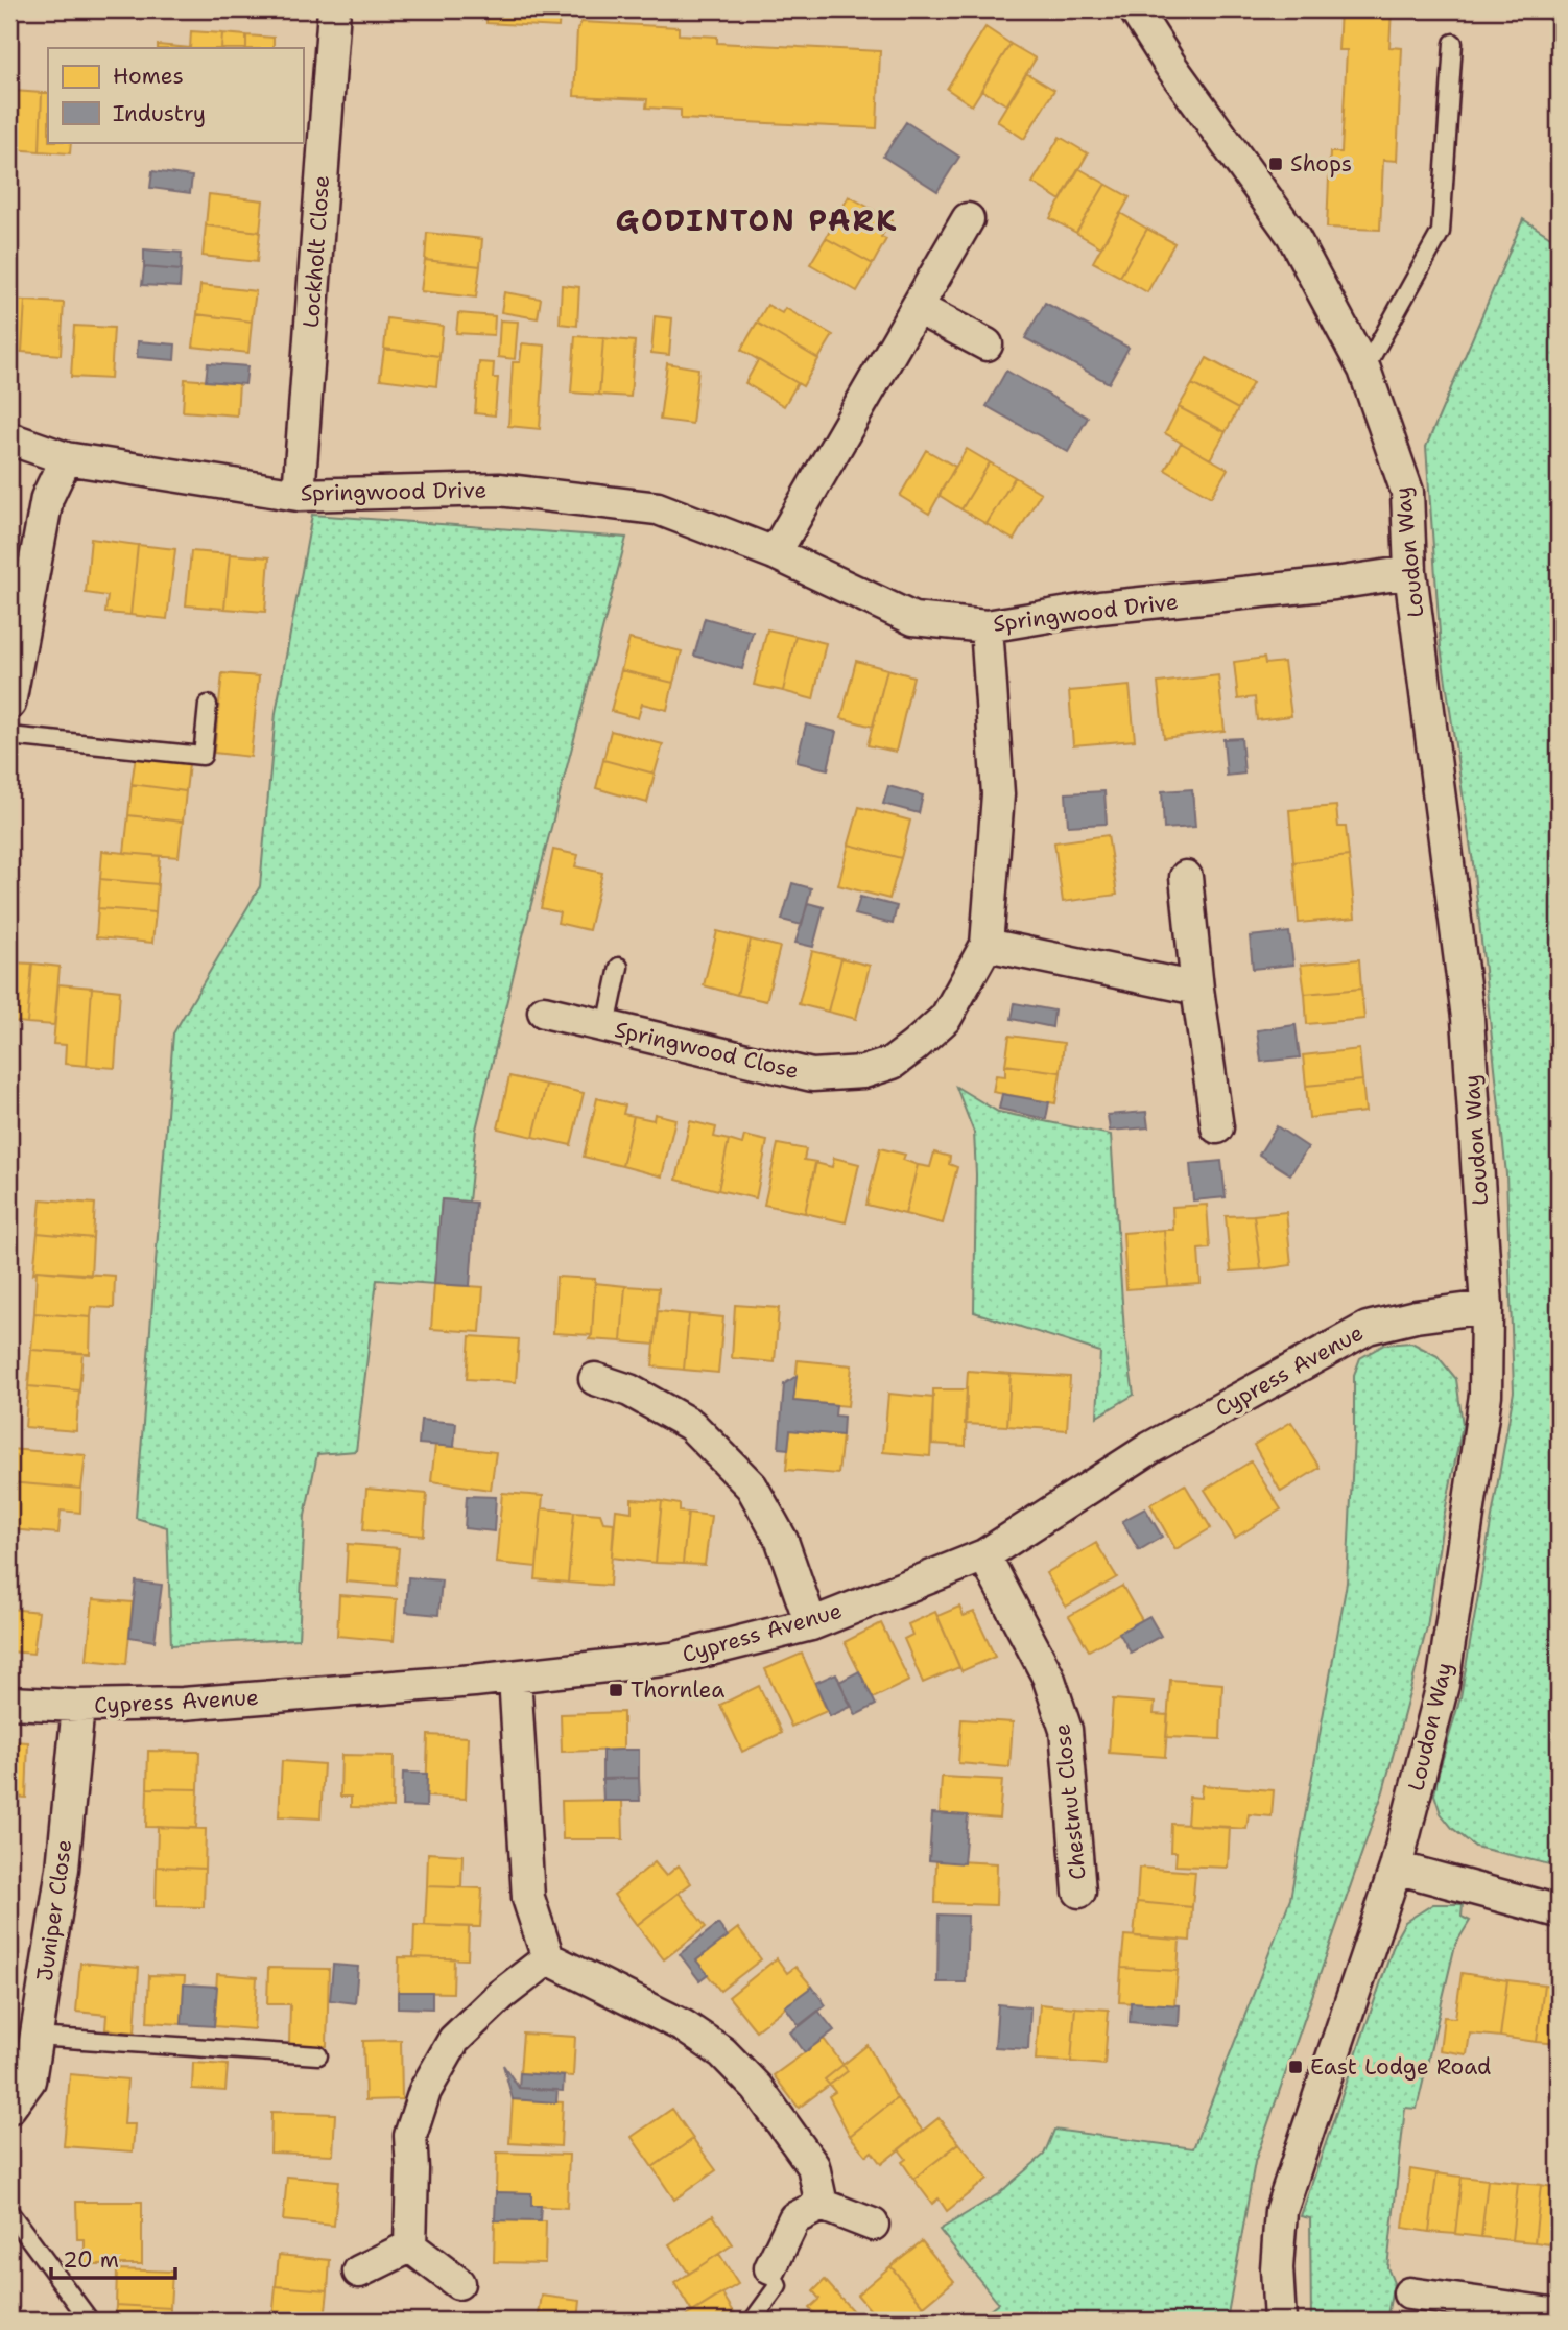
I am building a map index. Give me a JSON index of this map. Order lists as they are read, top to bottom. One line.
{"streets":{"street":["Lockholt Close","Springwood Drive","Loudon Way","Springwood Close","Cypress Avenue","Chestnut Close","Juniper Close"]},"crossings":[["Lockholt Close","Springwood Drive"],["Springwood Drive","Loudon Way"],["Springwood Drive","Springwood Close"],["Loudon Way","Cypress Avenue"],["Cypress Avenue","Chestnut Close"],["Cypress Avenue","Juniper Close"]],"districts":["GODINTON PARK"],"places":{"transit":["Shops","Thornlea","East Lodge Road"]},"legend":["Homes","Industry"],"scale_bar":"20 m"}
